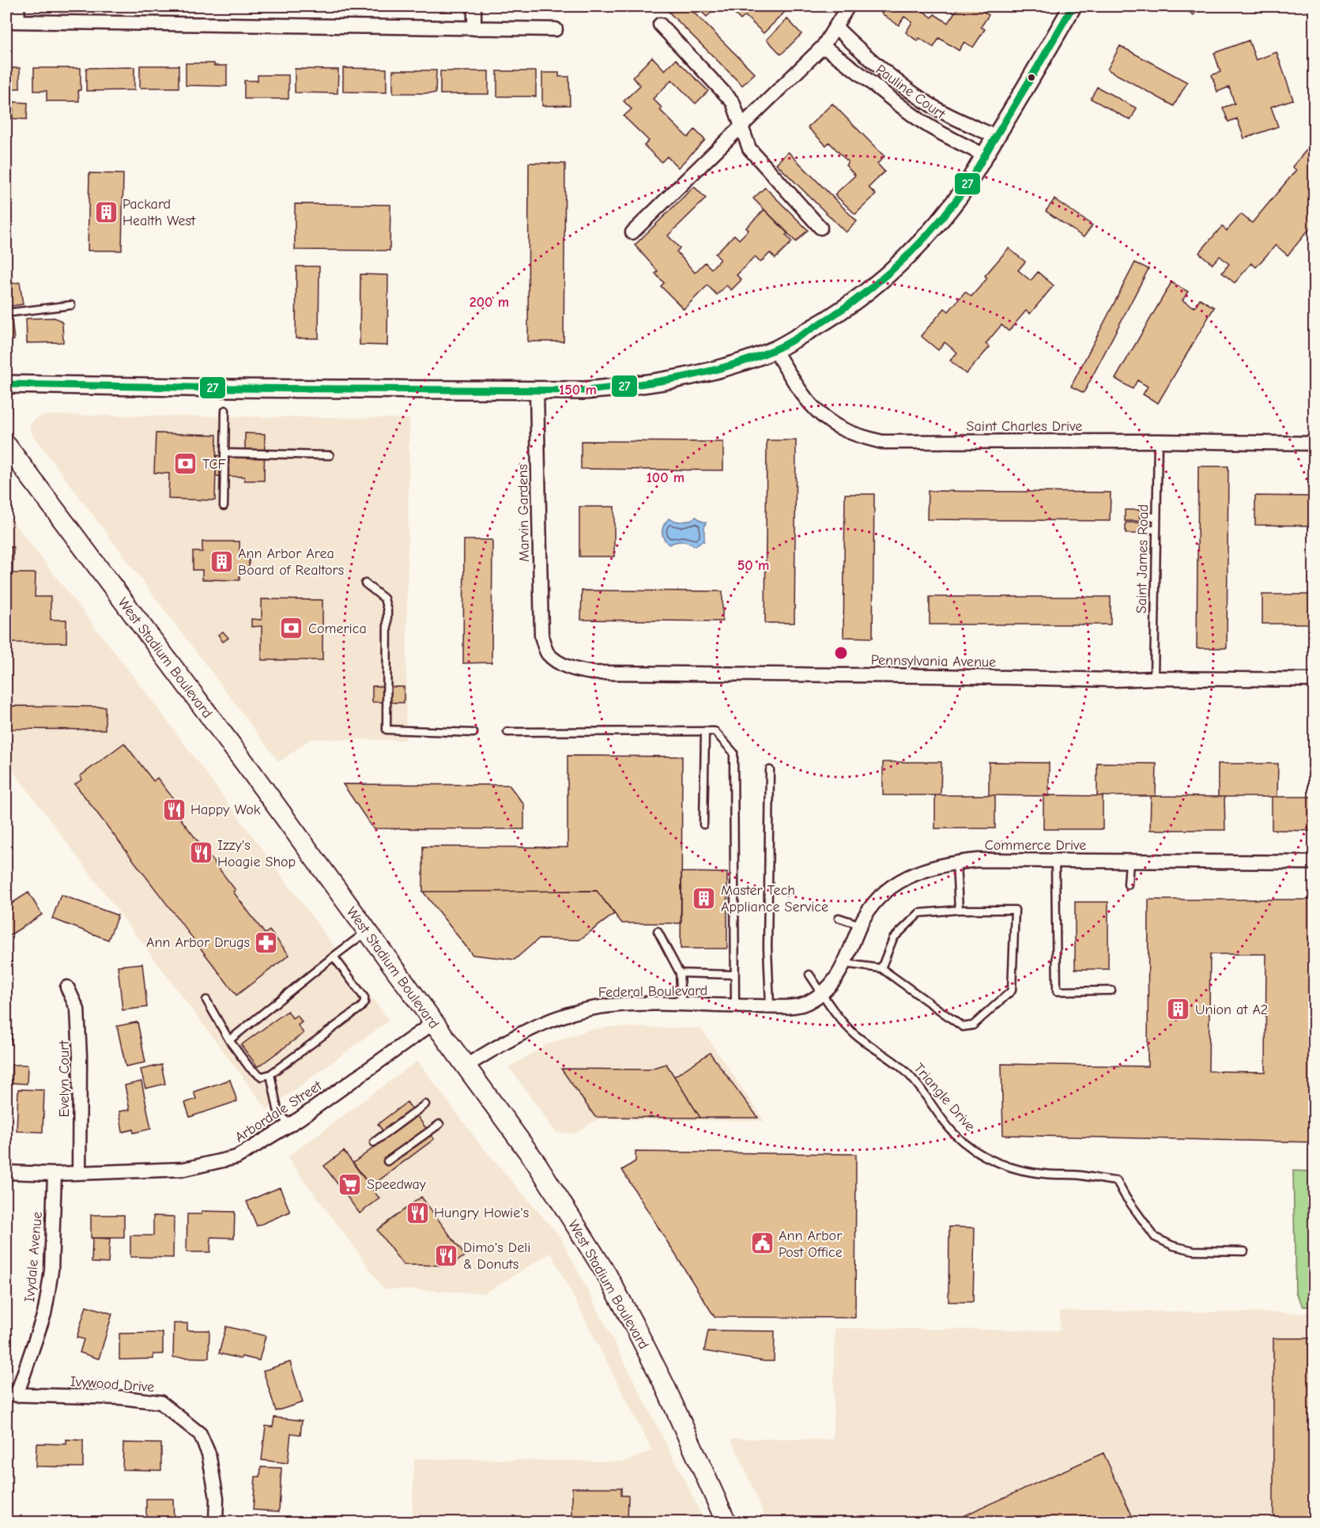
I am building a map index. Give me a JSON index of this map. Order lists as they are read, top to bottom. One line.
{"streets":{"main road":["West Stadium Boulevard"],"street":["Pauline Court","Saint Charles Drive","Marvin Gardens","Pennsylvania Avenue","Commerce Drive","Federal Boulevard","Evelyn Court","Arbordale Street","Ivydale Avenue","Ivywood Drive"],"lane":["Saint James Road","Triangle Drive"]},"crossings":[["Saint Charles Drive","Saint James Road"],["Marvin Gardens","Pennsylvania Avenue"],["Saint James Road","Pennsylvania Avenue"],["West Stadium Boulevard","Federal Boulevard"],["West Stadium Boulevard","Arbordale Street"],["Commerce Drive","Federal Boulevard"],["Commerce Drive","Triangle Drive"],["Federal Boulevard","Triangle Drive"],["Evelyn Court","Arbordale Street"],["Arbordale Street","Ivydale Avenue"],["Ivydale Avenue","Ivywood Drive"]],"places":{"building":["Packard Health West","Ann Arbor Area Board of Realtors","Master Tech Appliance Service","Union at A2"],"bank":["TCF","Comerica"],"restaurant":["Happy Wok","Izzy's Hoagie Shop","Hungry Howie's","Dimo's Deli & Donuts"],"pharmacy":["Ann Arbor Drugs"],"supermarket":["Speedway"],"public building":["Ann Arbor Post Office"]},"lines":["transit line 27"],"rings":["200 m","150 m","100 m","50 m"]}
